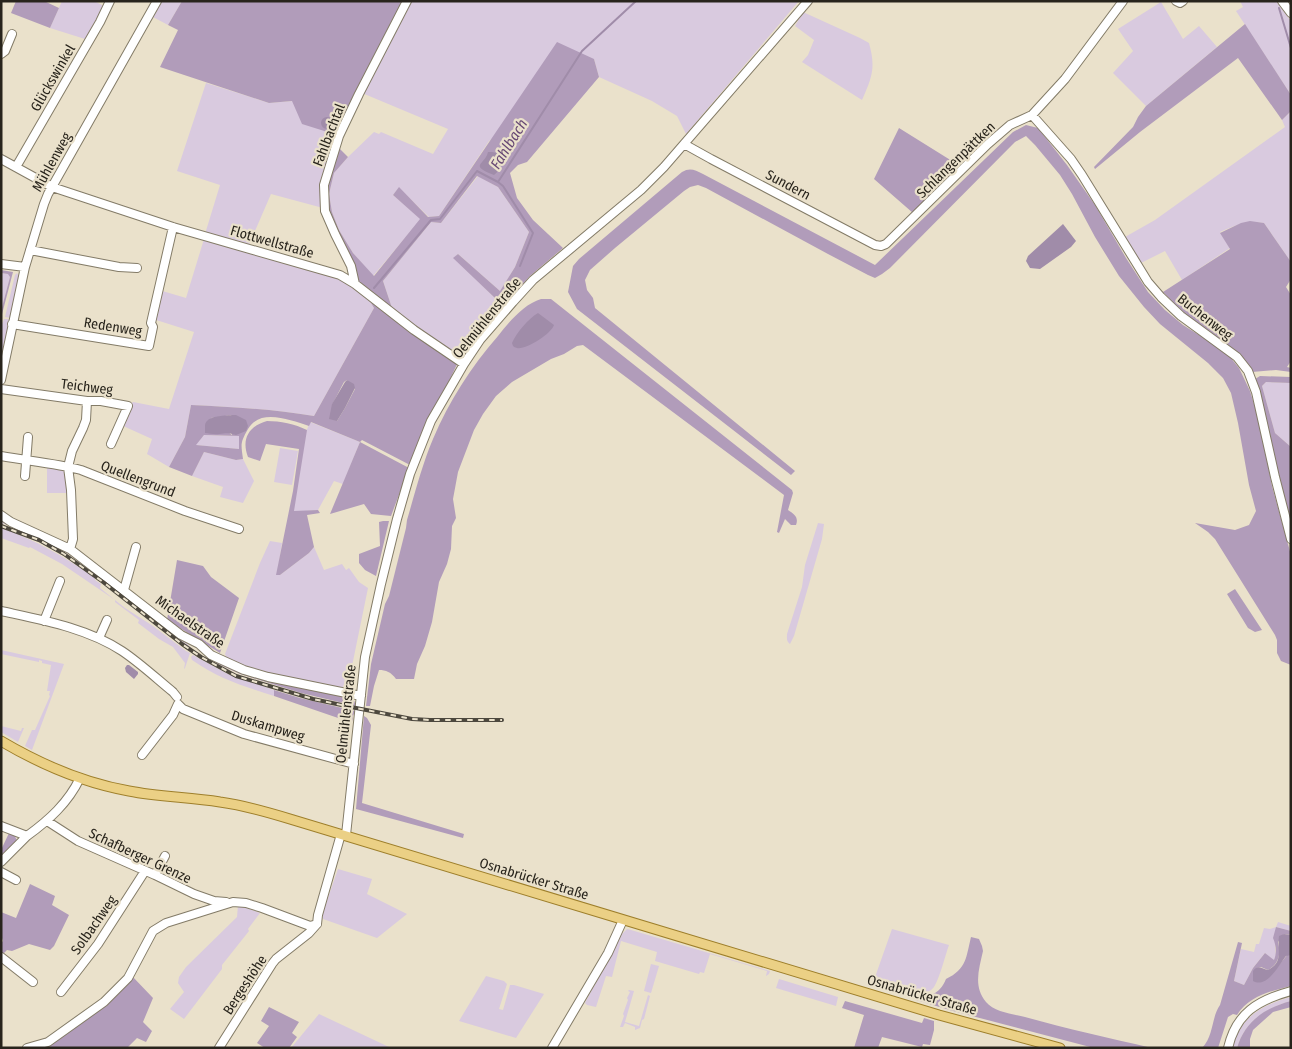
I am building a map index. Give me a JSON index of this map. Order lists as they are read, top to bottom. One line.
{"streets":{"main road":["Osnabrücker Straße"],"street":["Glückswinkel","Fahlbachtal","Schlangenpättken","Mühlenweg","Sundern","Flottwellstraße","Buchenweg","Oelmühlenstraße","Redenweg","Teichweg","Quellengrund","Michaelstraße","Duskampweg","Schafberger Grenze","Solbachweg","Bergeshöhe"]},"crossings":[["Glückswinkel","Flottwellstraße"],["Fahlbachtal","Flottwellstraße"],["Schlangenpättken","Sundern"],["Schlangenpättken","Buchenweg"],["Mühlenweg","Flottwellstraße"],["Mühlenweg","Redenweg"],["Sundern","Oelmühlenstraße"],["Flottwellstraße","Oelmühlenstraße"],["Flottwellstraße","Redenweg"],["Oelmühlenstraße","Michaelstraße"],["Oelmühlenstraße","Duskampweg"],["Oelmühlenstraße","Osnabrücker Straße"],["Schafberger Grenze","Solbachweg"]],"water":["Fahlbach"]}
